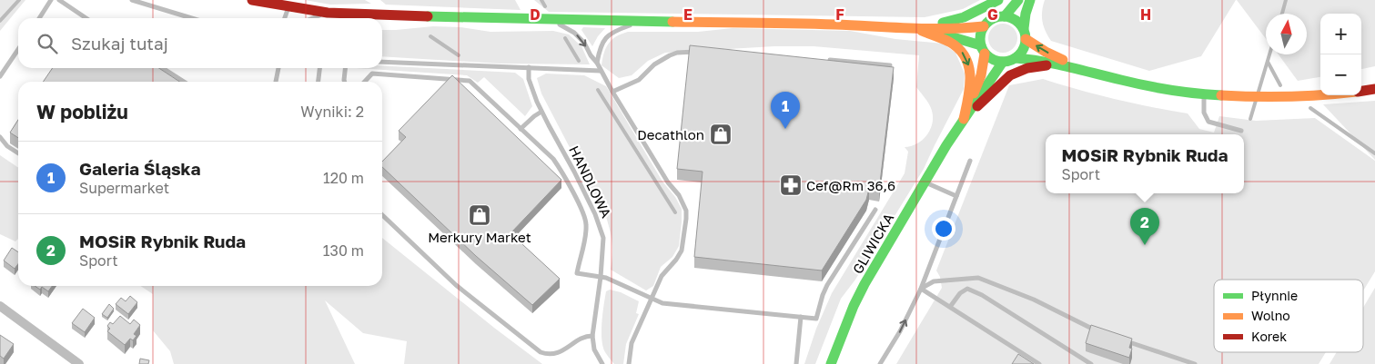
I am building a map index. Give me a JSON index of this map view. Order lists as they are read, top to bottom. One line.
{"streets":{"main road":["GLIWICKA"],"lane":["HANDLOWA"]},"places":{"shop":["Decathlon","Merkury Market"],"pharmacy":["Cef@Rm 36,6"]},"legend":["Płynnie","Wolno","Korek"],"north":"top","page":{"map_buttons":["+","−"],"search":"Szukaj tutaj","heading":["W pobliżu","Wyniki: 2"],"pins":["1","2"],"popup":["MOSiR Rybnik Ruda","Sport"],"list":[{"mark":"1","name":"Galeria Śląska","note":"Supermarket","value":"120 m"},{"mark":"2","name":"MOSiR Rybnik Ruda","note":"Sport","value":"130 m"}]},"grid":{"columns":["D","E","F","G","H"]}}
